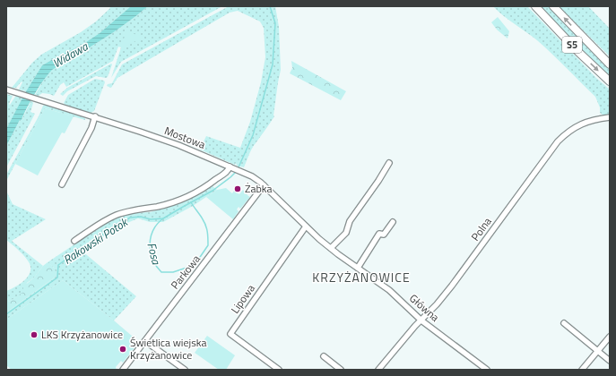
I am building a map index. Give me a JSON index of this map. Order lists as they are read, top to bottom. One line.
{"streets":{"highway":["S5"],"street":["Mostowa","Polna","Parkowa","Lipowa","Główna"]},"crossings":[["Mostowa","Parkowa"],["Mostowa","Główna"],["Polna","Główna"],["Parkowa","Główna"],["Lipowa","Główna"]],"districts":["KRZYŻANOWICE"],"water":["Widawa","Rakowski Potok","Fosa"],"places":["Żabka","LKS Krzyżanowice","Świetlica wiejska Krzyżanowice"]}
